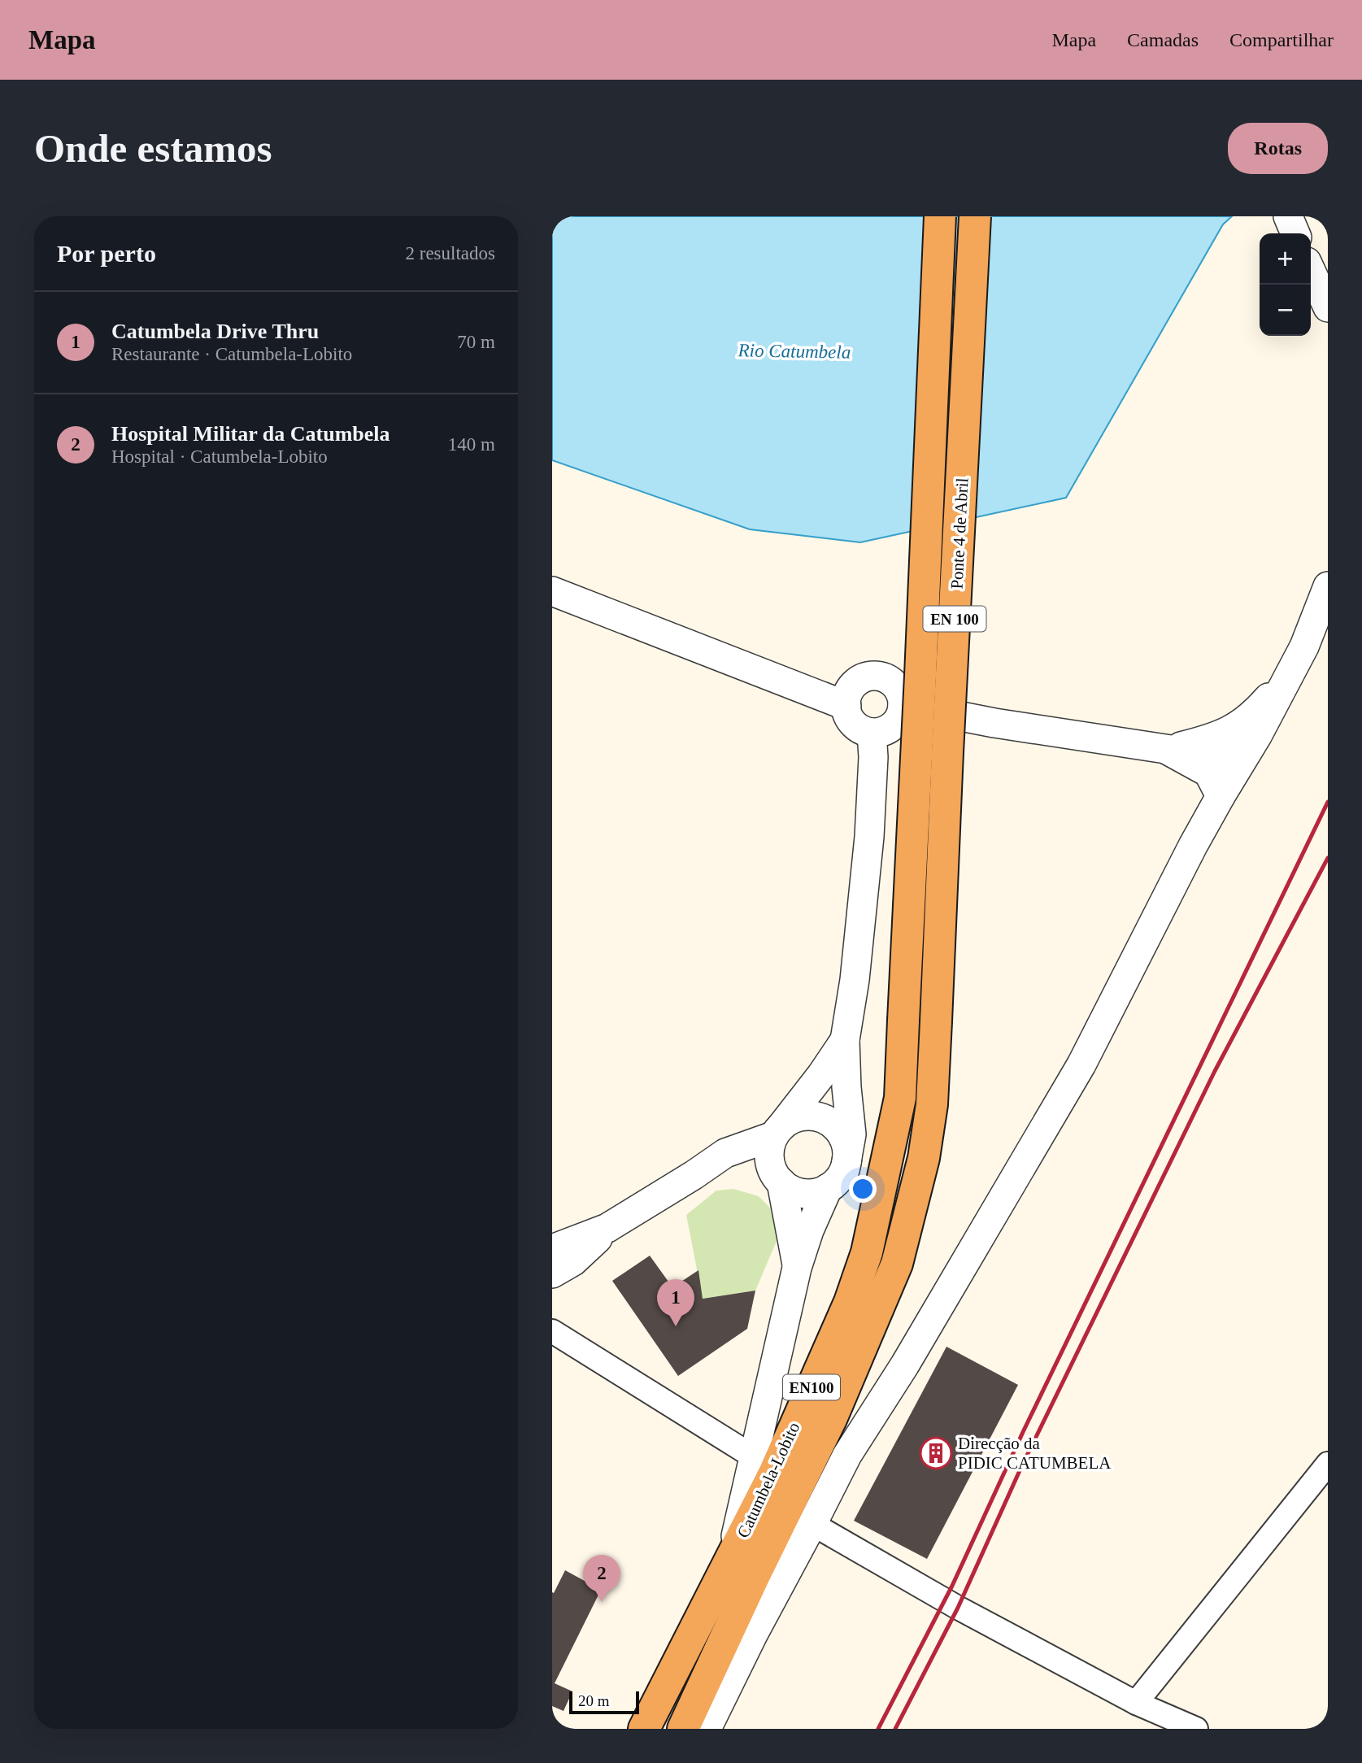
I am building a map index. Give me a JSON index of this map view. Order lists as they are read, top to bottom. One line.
{"streets":{"highway":["Ponte 4 de Abril","EN 100","EN100","Catumbela-Lobito"]},"crossings":[["Ponte 4 de Abril","Catumbela-Lobito"]],"water":["Rio Catumbela"],"places":{"building":["Direcção da PIDIC CATUMBELA"]},"scale_bar":"20 m","page":{"header":"Mapa","nav":["Mapa","Camadas","Compartilhar"],"buttons":"Rotas","title":"Onde estamos","heading":["Por perto","2 resultados"],"map_buttons":["+","−"],"list":[{"mark":"1","name":"Catumbela Drive Thru","note":"Restaurante · Catumbela-Lobito","value":"70 m"},{"mark":"2","name":"Hospital Militar da Catumbela","note":"Hospital · Catumbela-Lobito","value":"140 m"}],"pins":["1","2"],"scale":"20 m"}}
